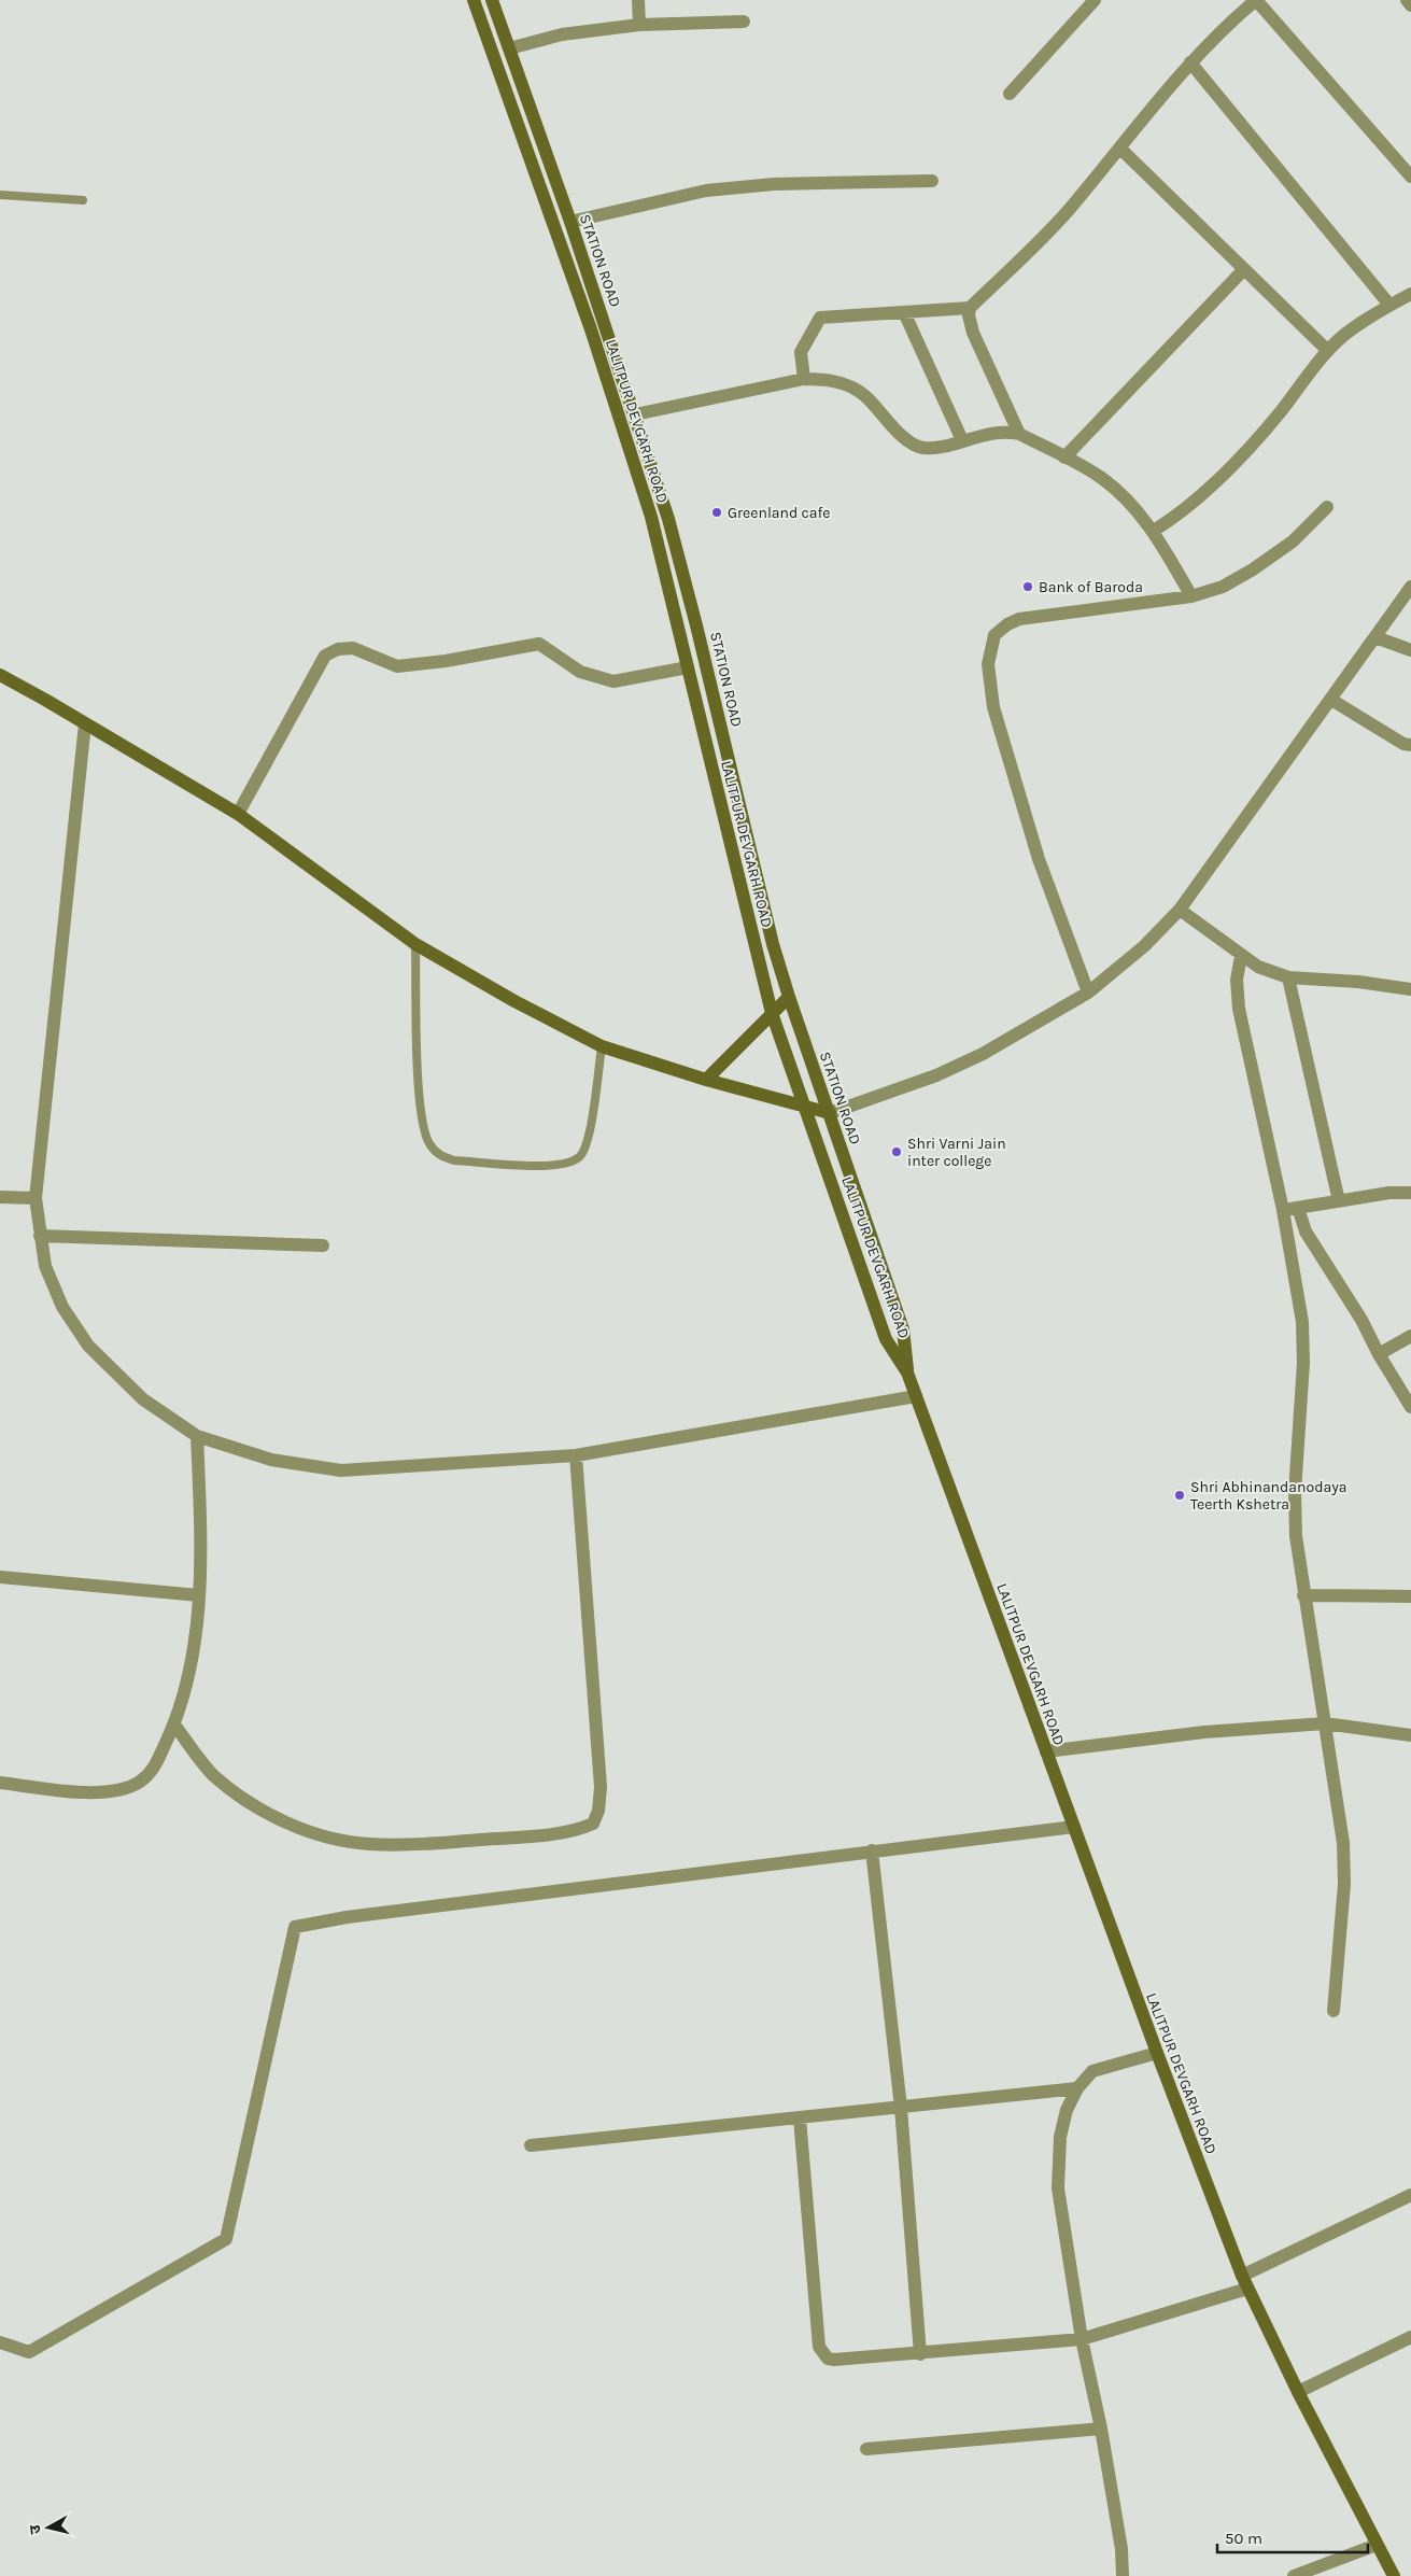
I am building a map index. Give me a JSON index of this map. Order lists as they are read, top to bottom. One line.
{"streets":{"main road":["STATION ROAD","LALITPUR DEVGARH ROAD"]},"crossings":[["STATION ROAD","LALITPUR DEVGARH ROAD"]],"places":["Greenland cafe","Bank of Baroda","Shri Varni Jain inter college","Shri Abhinandanodaya Teerth Kshetra"],"scale_bar":"50 m","north":"left"}
